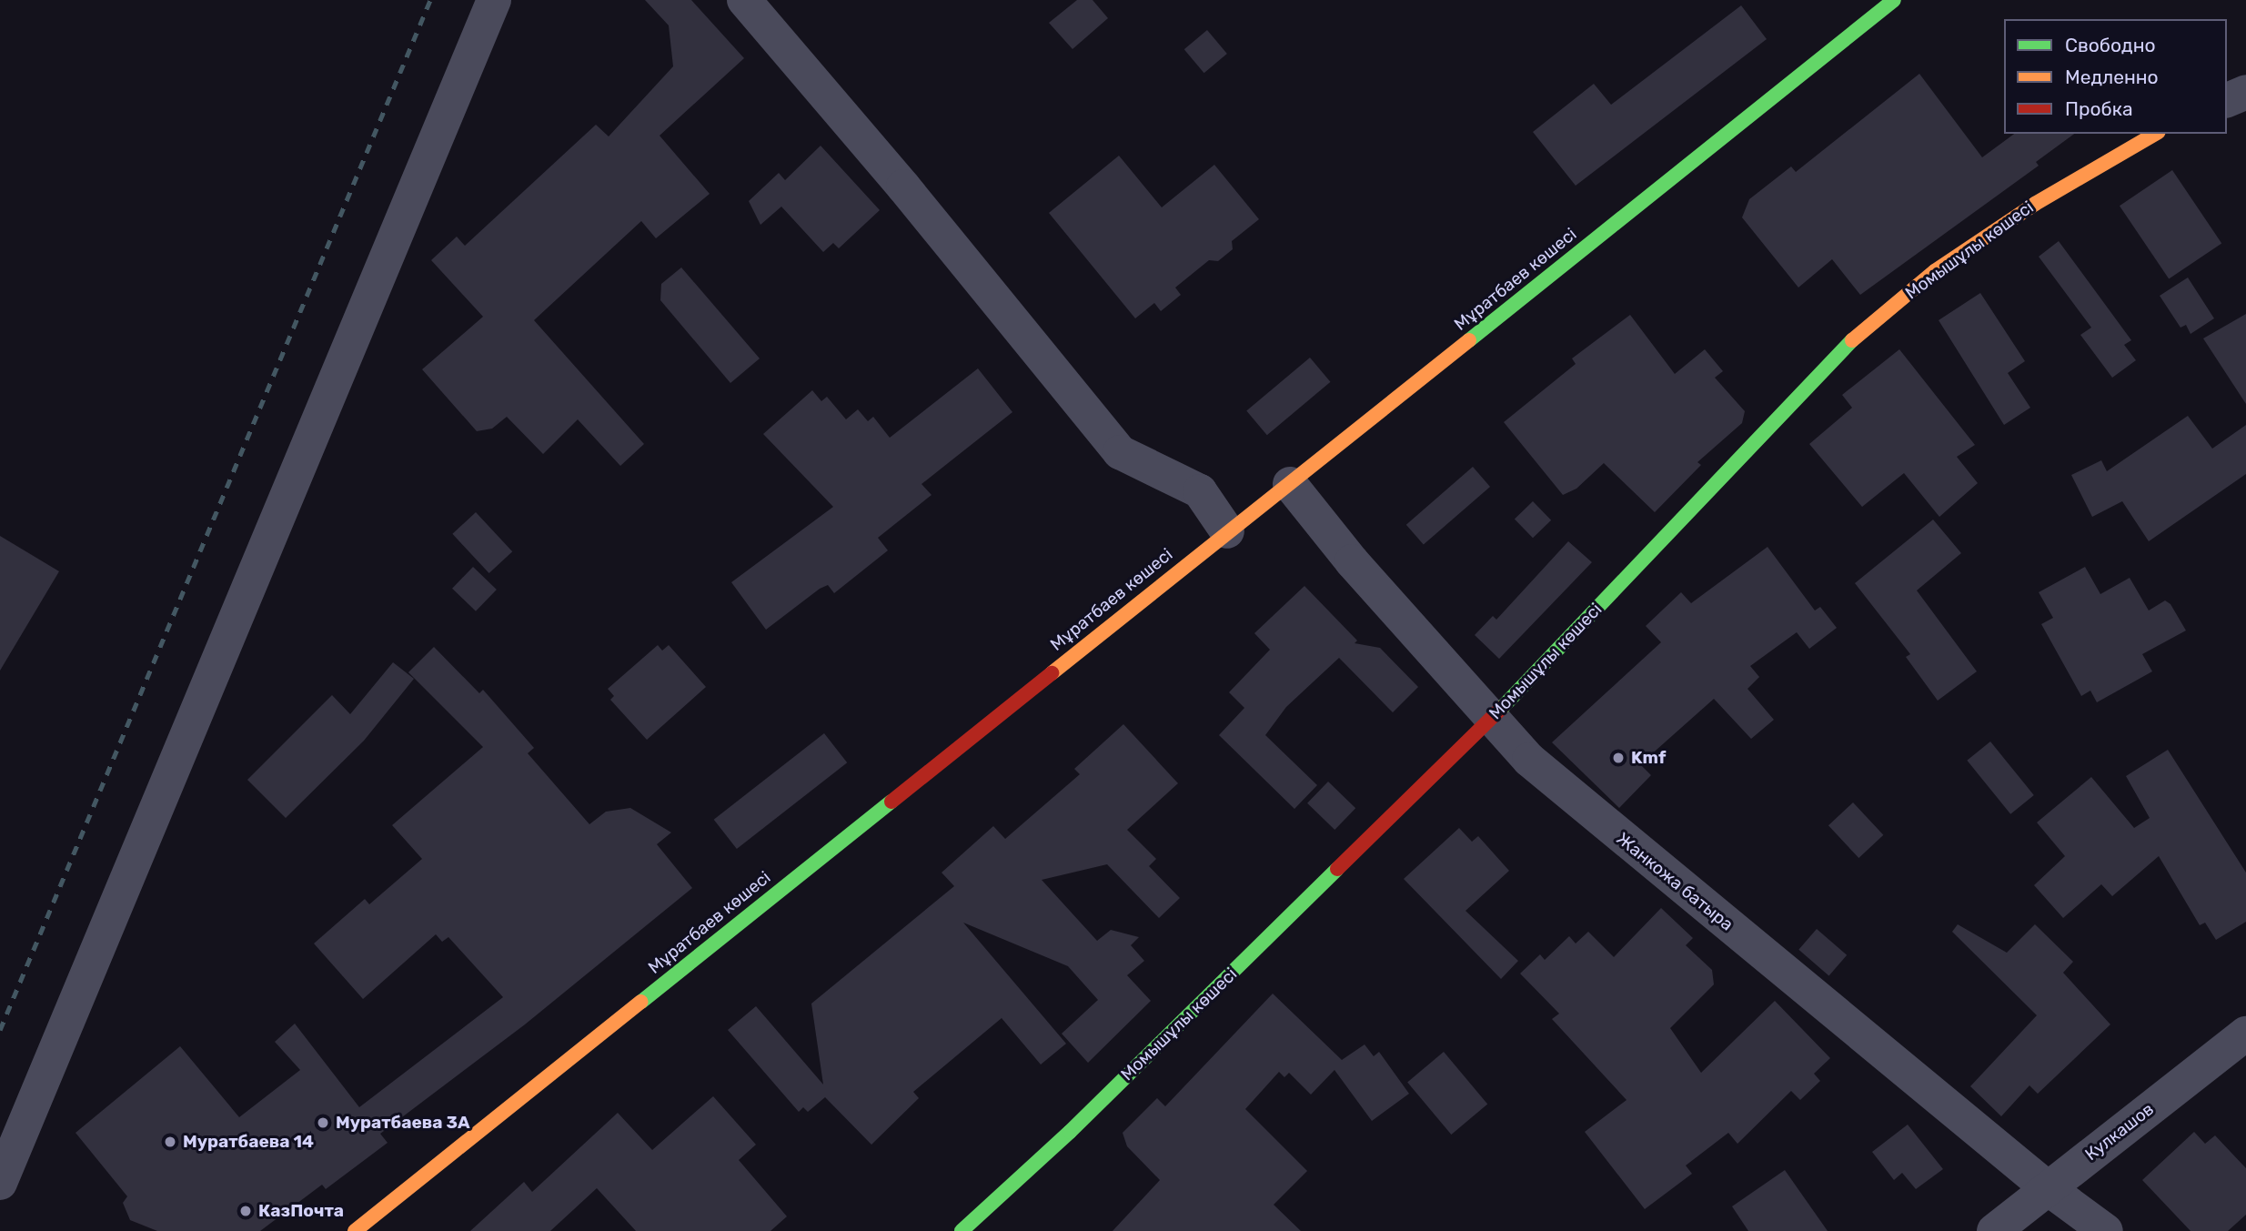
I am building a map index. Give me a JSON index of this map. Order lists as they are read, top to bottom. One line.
{"streets":{"street":["Момышұлы көшесі","Мұратбаев көшесі","Жанкожа батыра","Кулкашов"]},"crossings":[["Момышұлы көшесі","Жанкожа батыра"],["Мұратбаев көшесі","Жанкожа батыра"],["Жанкожа батыра","Кулкашов"]],"places":["Kmf","Муратбаева 3А","Муратбаева 14","КазПочта"],"legend":["Свободно","Медленно","Пробка"]}
